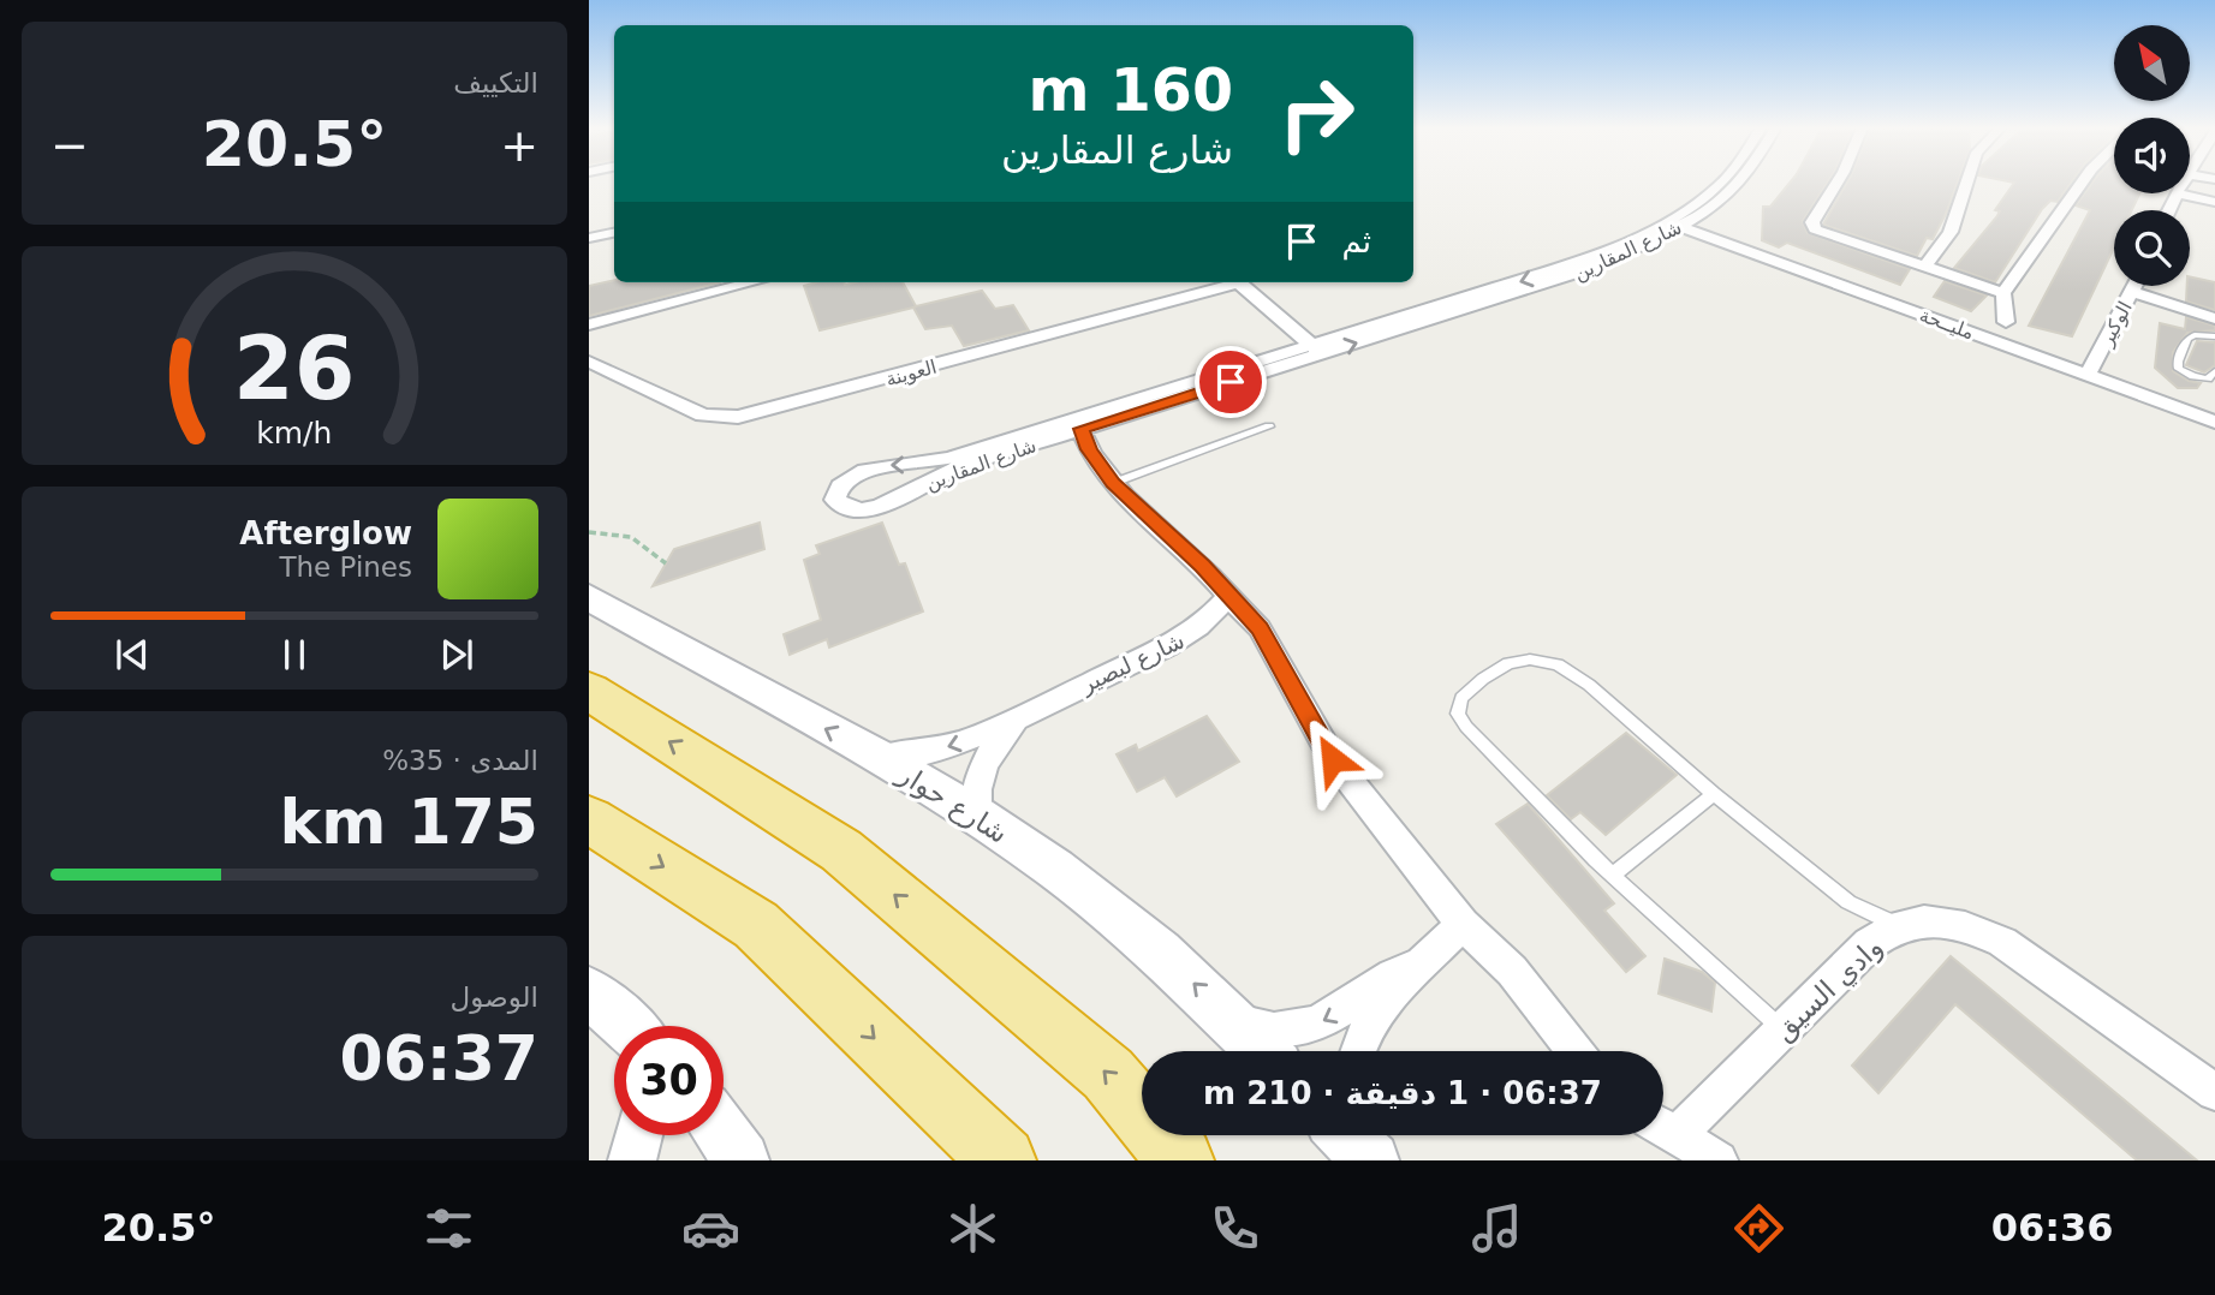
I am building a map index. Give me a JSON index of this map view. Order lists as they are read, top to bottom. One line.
{"streets":{"main road":["شارع حوار"],"street":["شارع المقارين","مليــحة","الوكير","العوينة","شارع لبصير","وادي السيق"]},"crossings":[["شارع المقارين","مليــحة"],["مليــحة","الوكير"],["شارع لبصير","شارع حوار"]],"one_way":["شارع حوار"],"north":"top left","page":{"tile":["التكييف",["المدى · 35%","175 km"],["الوصول","06:37"]],"turn":["160 m","شارع المقارين"],"heat":["−","20.5°","+"],"then":"ثم","song":["Afterglow","The Pines"],"limit":"30","trip":"06:37 · 1 دقيقة · 210 m","tabs":["06:36","20.5°"],"gauge":["26","km/h"]}}
